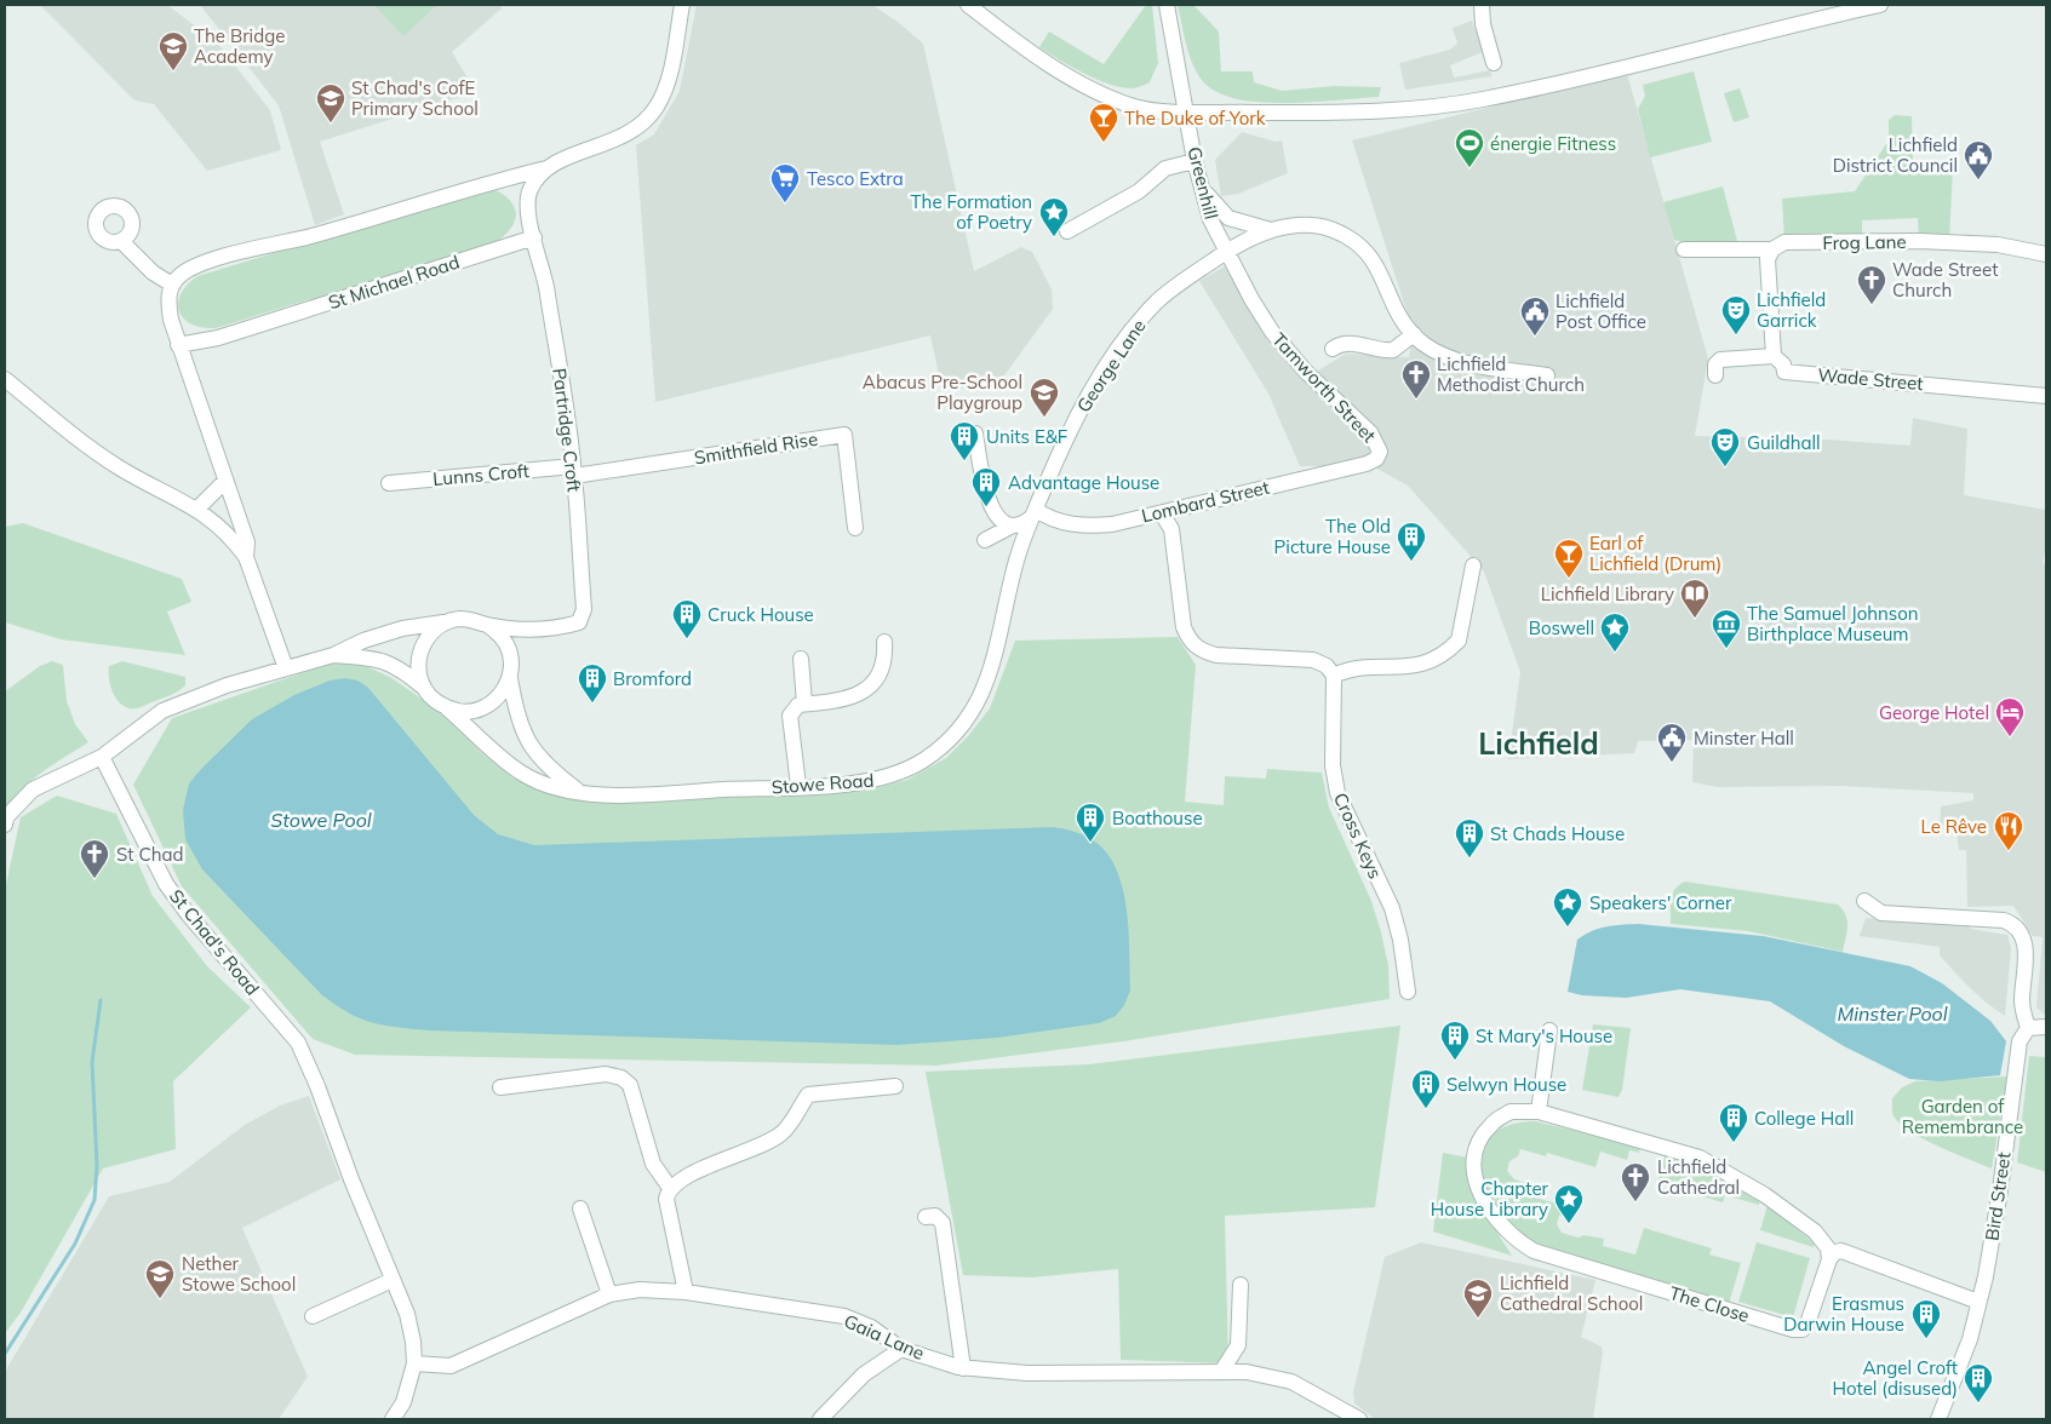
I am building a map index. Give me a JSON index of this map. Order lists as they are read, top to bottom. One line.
{"streets":{"street":["Greenhill","Frog Lane","St Michael Road","George Lane","Wade Street","Tamworth Street","Partridge Croft","Smithfield Rise","Lunns Croft","Lombard Street","Stowe Road","Cross Keys","St Chad's Road","Bird Street","The Close","Gaia Lane"]},"crossings":[["Greenhill","George Lane"],["Greenhill","Tamworth Street"],["St Michael Road","Partridge Croft"],["George Lane","Tamworth Street"],["George Lane","Lombard Street"],["George Lane","Stowe Road"],["Tamworth Street","Lombard Street"],["Partridge Croft","Smithfield Rise"],["Partridge Croft","Lunns Croft"],["Smithfield Rise","Lunns Croft"],["Lombard Street","Stowe Road"],["St Chad's Road","Gaia Lane"]],"districts":["Lichfield"],"water":["Stowe Pool","Minster Pool"],"parks":["Garden of Remembrance"],"places":{"school or university":["The Bridge Academy","St Chad's CofE Primary School","Abacus Pre-School Playgroup","Nether Stowe School","Lichfield Cathedral School"],"bar":["The Duke of York","Earl of Lichfield (Drum)"],"sports":["énergie Fitness"],"public building":["Lichfield District Council","Lichfield Post Office","Minster Hall"],"supermarket":["Tesco Extra"],"place":["The Formation of Poetry","Boswell","Speakers' Corner","Chapter House Library"],"church":["Wade Street Church","Lichfield Methodist Church","St Chad","Lichfield Cathedral"],"theatre":["Lichfield Garrick","Guildhall"],"building":["Units E&F","Advantage House","The Old Picture House","Cruck House","Bromford","Boathouse","St Chads House","St Mary's House","Selwyn House","College Hall","Erasmus Darwin House","Angel Croft Hotel (disused)"],"library":["Lichfield Library"],"museum":["The Samuel Johnson Birthplace Museum"],"hotel":["George Hotel"],"restaurant":["Le Rêve"]}}
